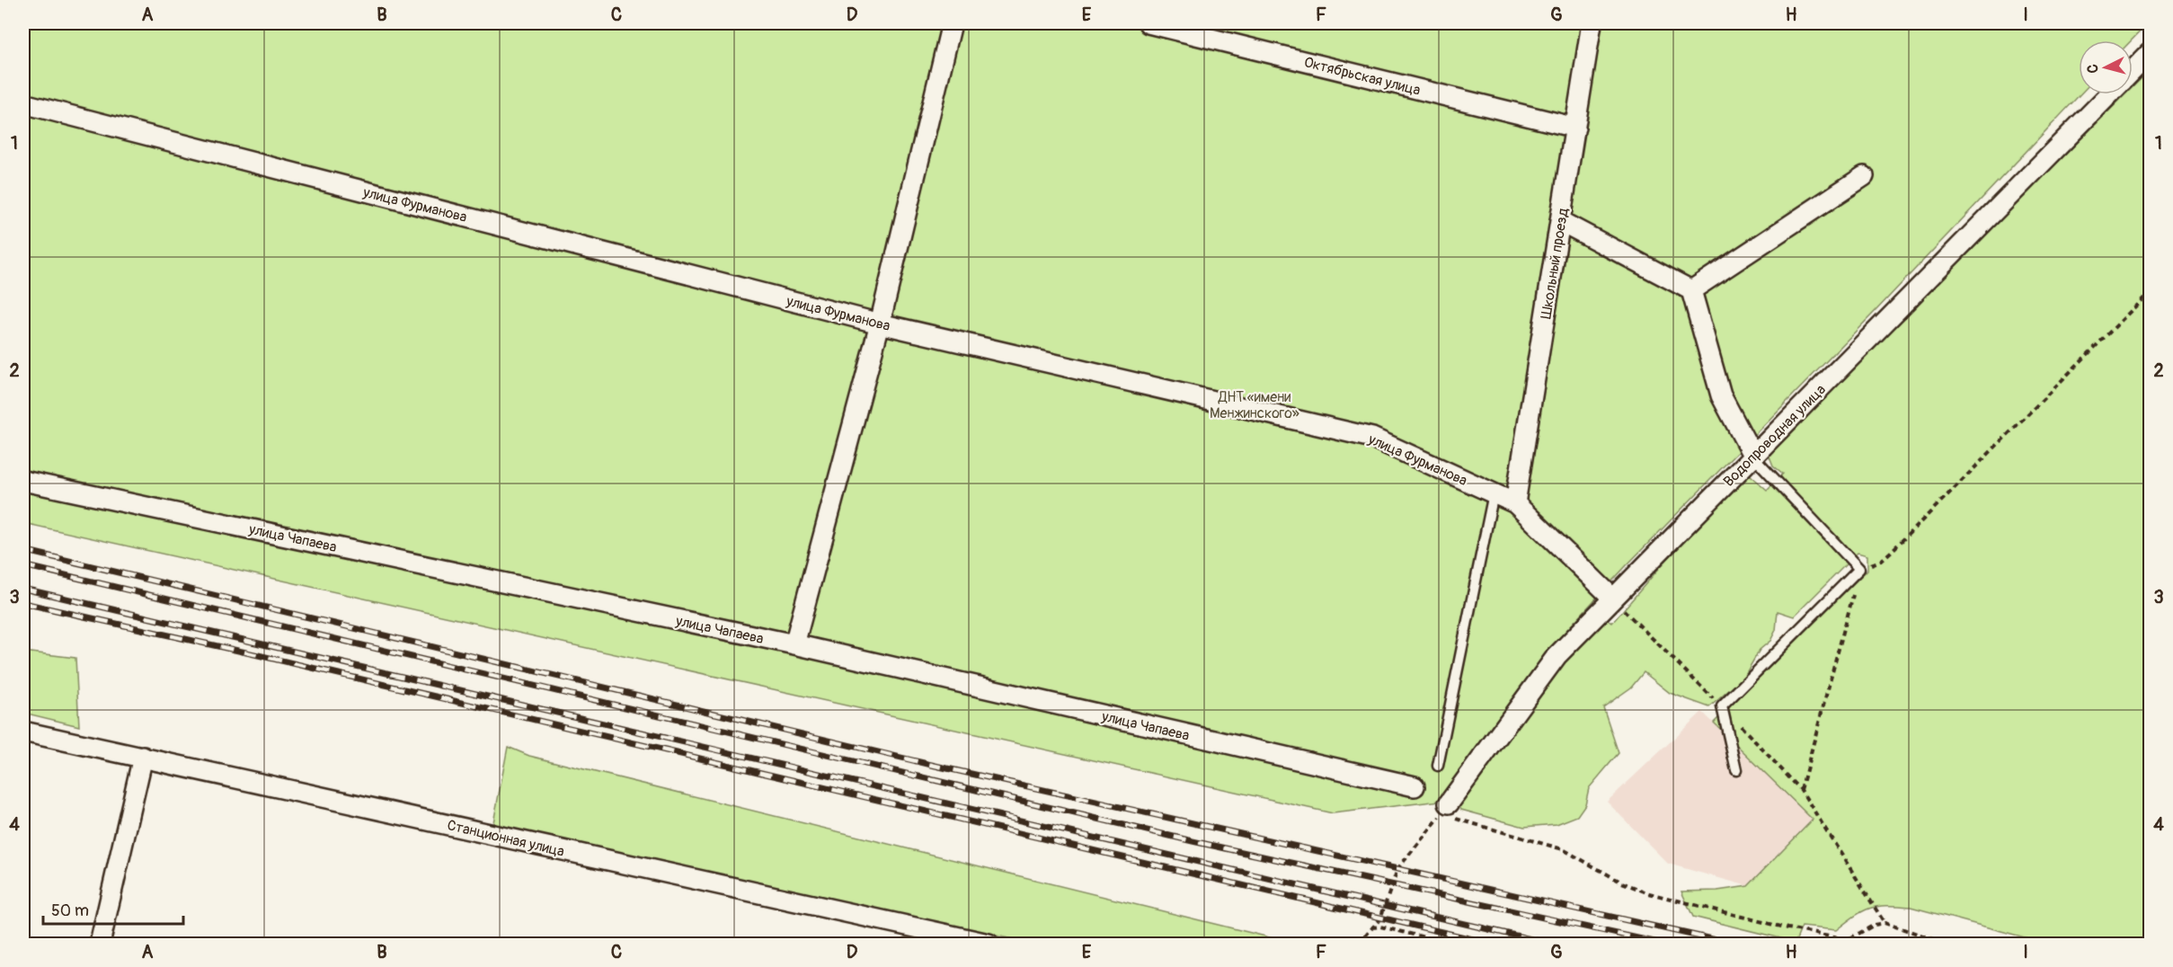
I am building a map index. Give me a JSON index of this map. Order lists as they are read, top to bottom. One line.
{"streets":{"street":["Октябрьская улица","улица Фурманова","Школьный проезд","Водопроводная улица","улица Чапаева","Станционная улица"]},"crossings":[["Октябрьская улица","Школьный проезд"],["улица Фурманова","Школьный проезд"],["улица Фурманова","Водопроводная улица"]],"parks":["ДНТ «имени Менжинского»"],"scale_bar":"50 m","north":"left","grid":{"columns":["A","B","C","D","E","F","G","H","I"],"rows":["1","2","3","4"]}}
